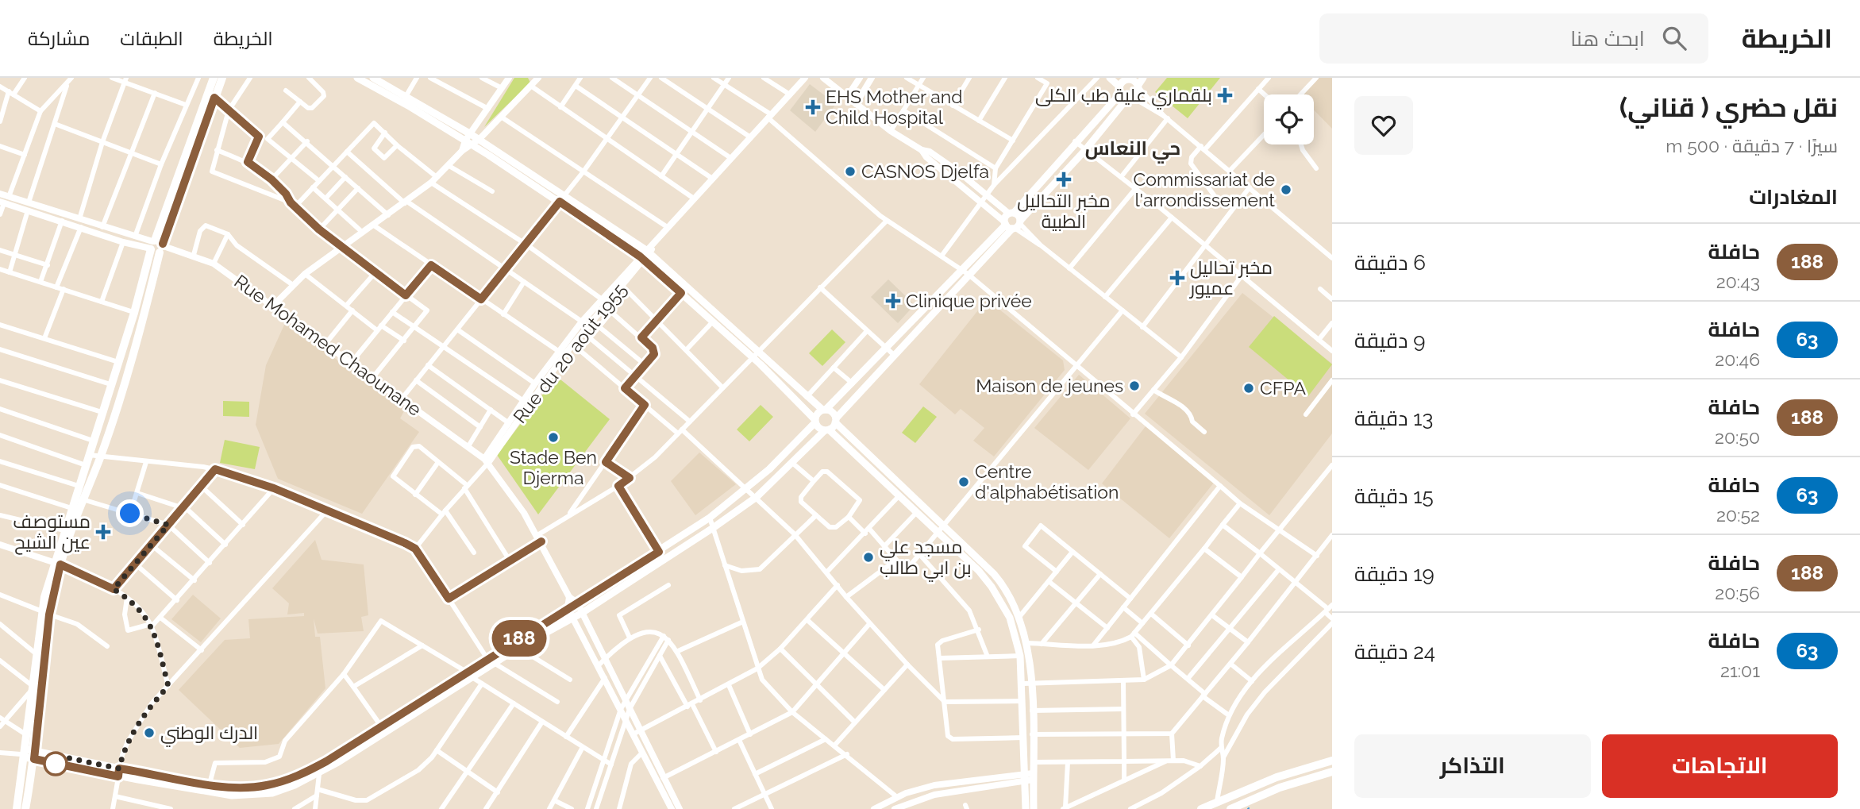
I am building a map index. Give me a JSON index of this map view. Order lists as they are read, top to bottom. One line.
{"streets":{"street":["Rue Mohamed Chaounane","Rue du 20 août 1955"]},"crossings":[["Rue Mohamed Chaounane","Rue du 20 août 1955"]],"districts":["حي النعاس"],"places":{"health":["بلقماري علية طب الكلى","EHS Mother and Child Hospital","مخبر التحاليل الطبية","مخبر تحاليل عميور","Clinique privée","مستوصف عين الشيح"],"other":["CASNOS Djelfa","Commissariat de l'arrondissement","Maison de jeunes","CFPA","Stade Ben Djerma","Centre d'alphabétisation","مسجد علي بن ابي طالب","الدرك الوطني"]},"lines":["bus line 188"],"page":{"header":"الخريطة","search":"ابحث هنا","nav":["الخريطة","الطبقات","مشاركة"],"heading":[["نقل حضري ( قناني)","سيرًا · 7 دقيقة · 500 m"],"المغادرات"],"on_map":"188","list":[{"mark":"188","name":"حافلة","note":"20:43","value":"6 دقيقة"},{"mark":"63","name":"حافلة","note":"20:46","value":"9 دقيقة"},{"mark":"188","name":"حافلة","note":"20:50","value":"13 دقيقة"},{"mark":"63","name":"حافلة","note":"20:52","value":"15 دقيقة"},{"mark":"188","name":"حافلة","note":"20:56","value":"19 دقيقة"},{"mark":"63","name":"حافلة","note":"21:01","value":"24 دقيقة"}],"buttons":["الاتجاهات","التذاكر"]}}
